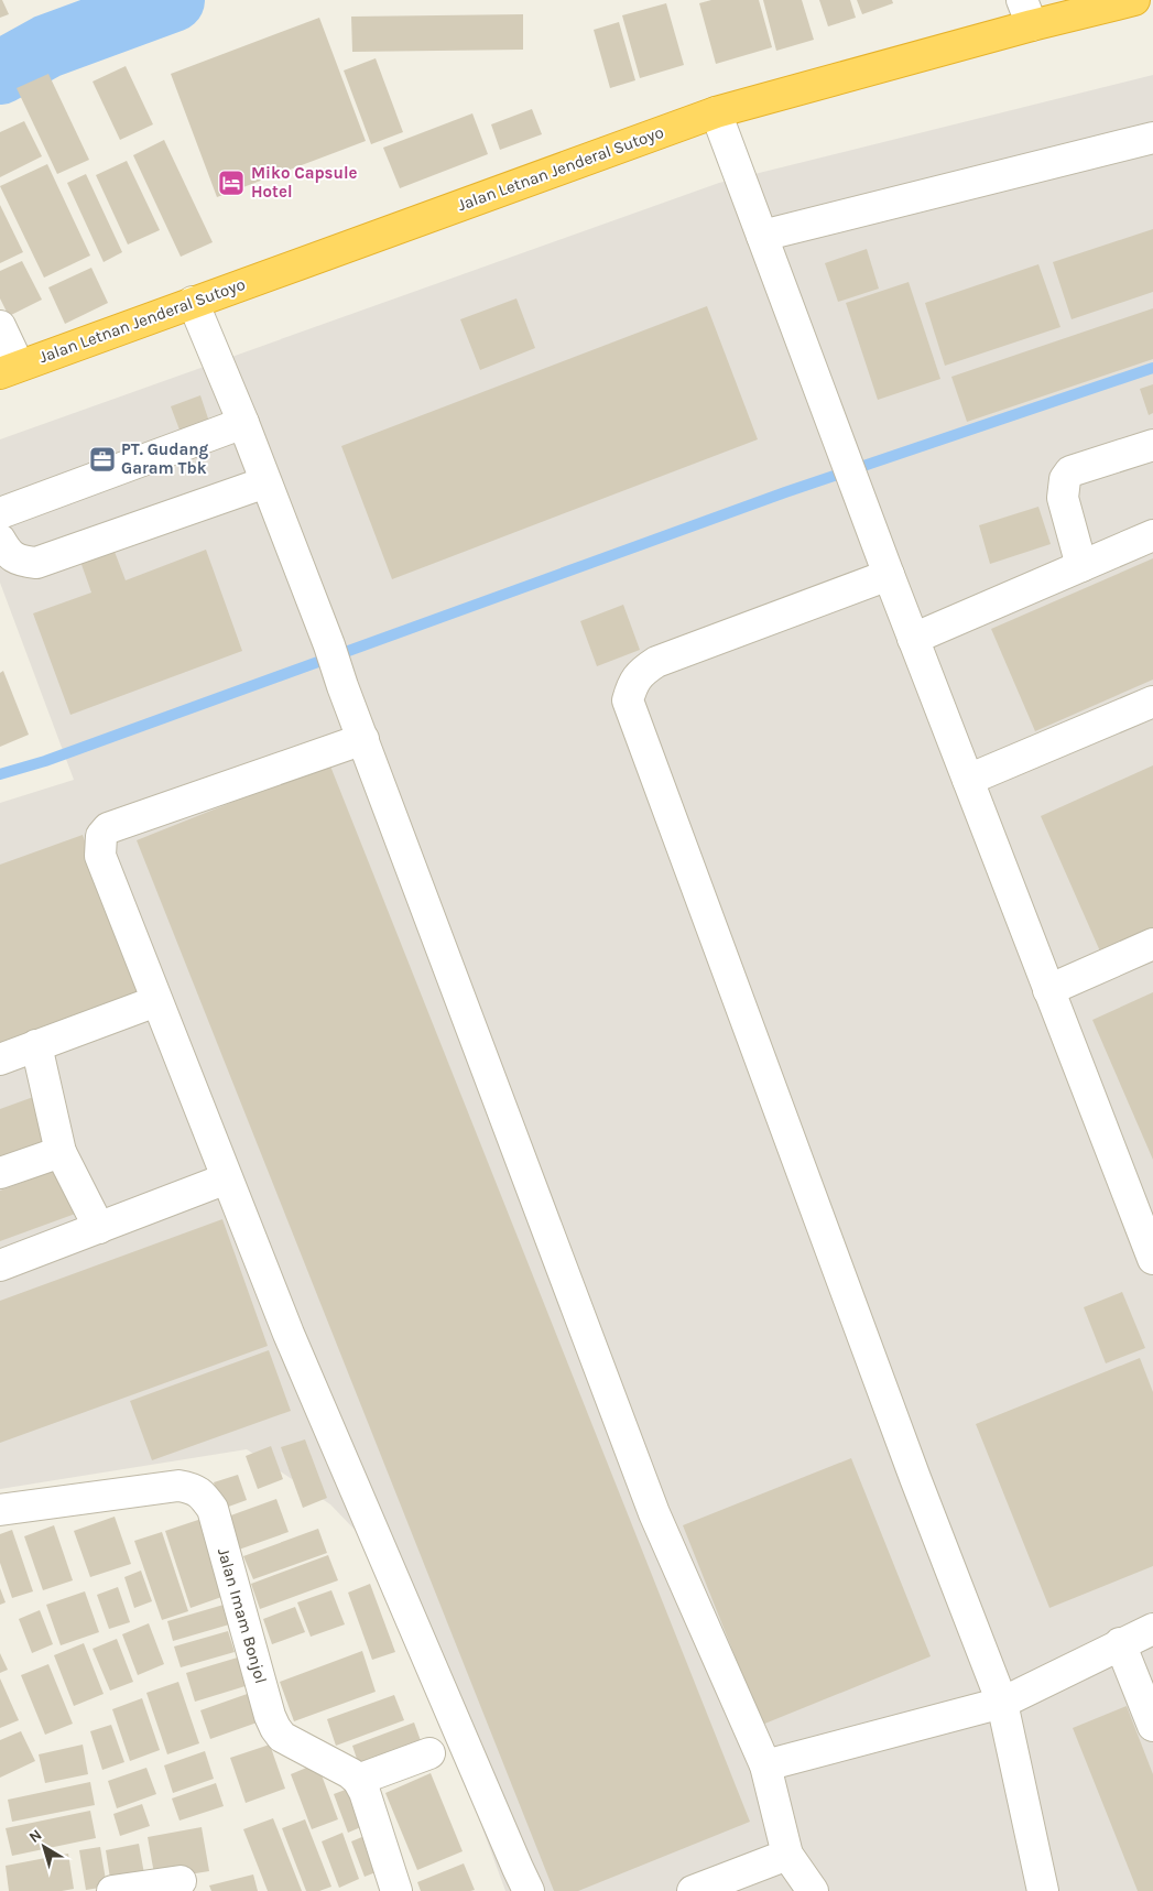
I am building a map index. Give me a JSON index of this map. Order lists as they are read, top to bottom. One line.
{"streets":{"highway":["Jalan Letnan Jenderal Sutoyo"],"street":["Jalan Imam Bonjol"]},"places":{"hotel":["Miko Capsule Hotel"],"office":["PT. Gudang Garam Tbk"]},"north":"top left"}
